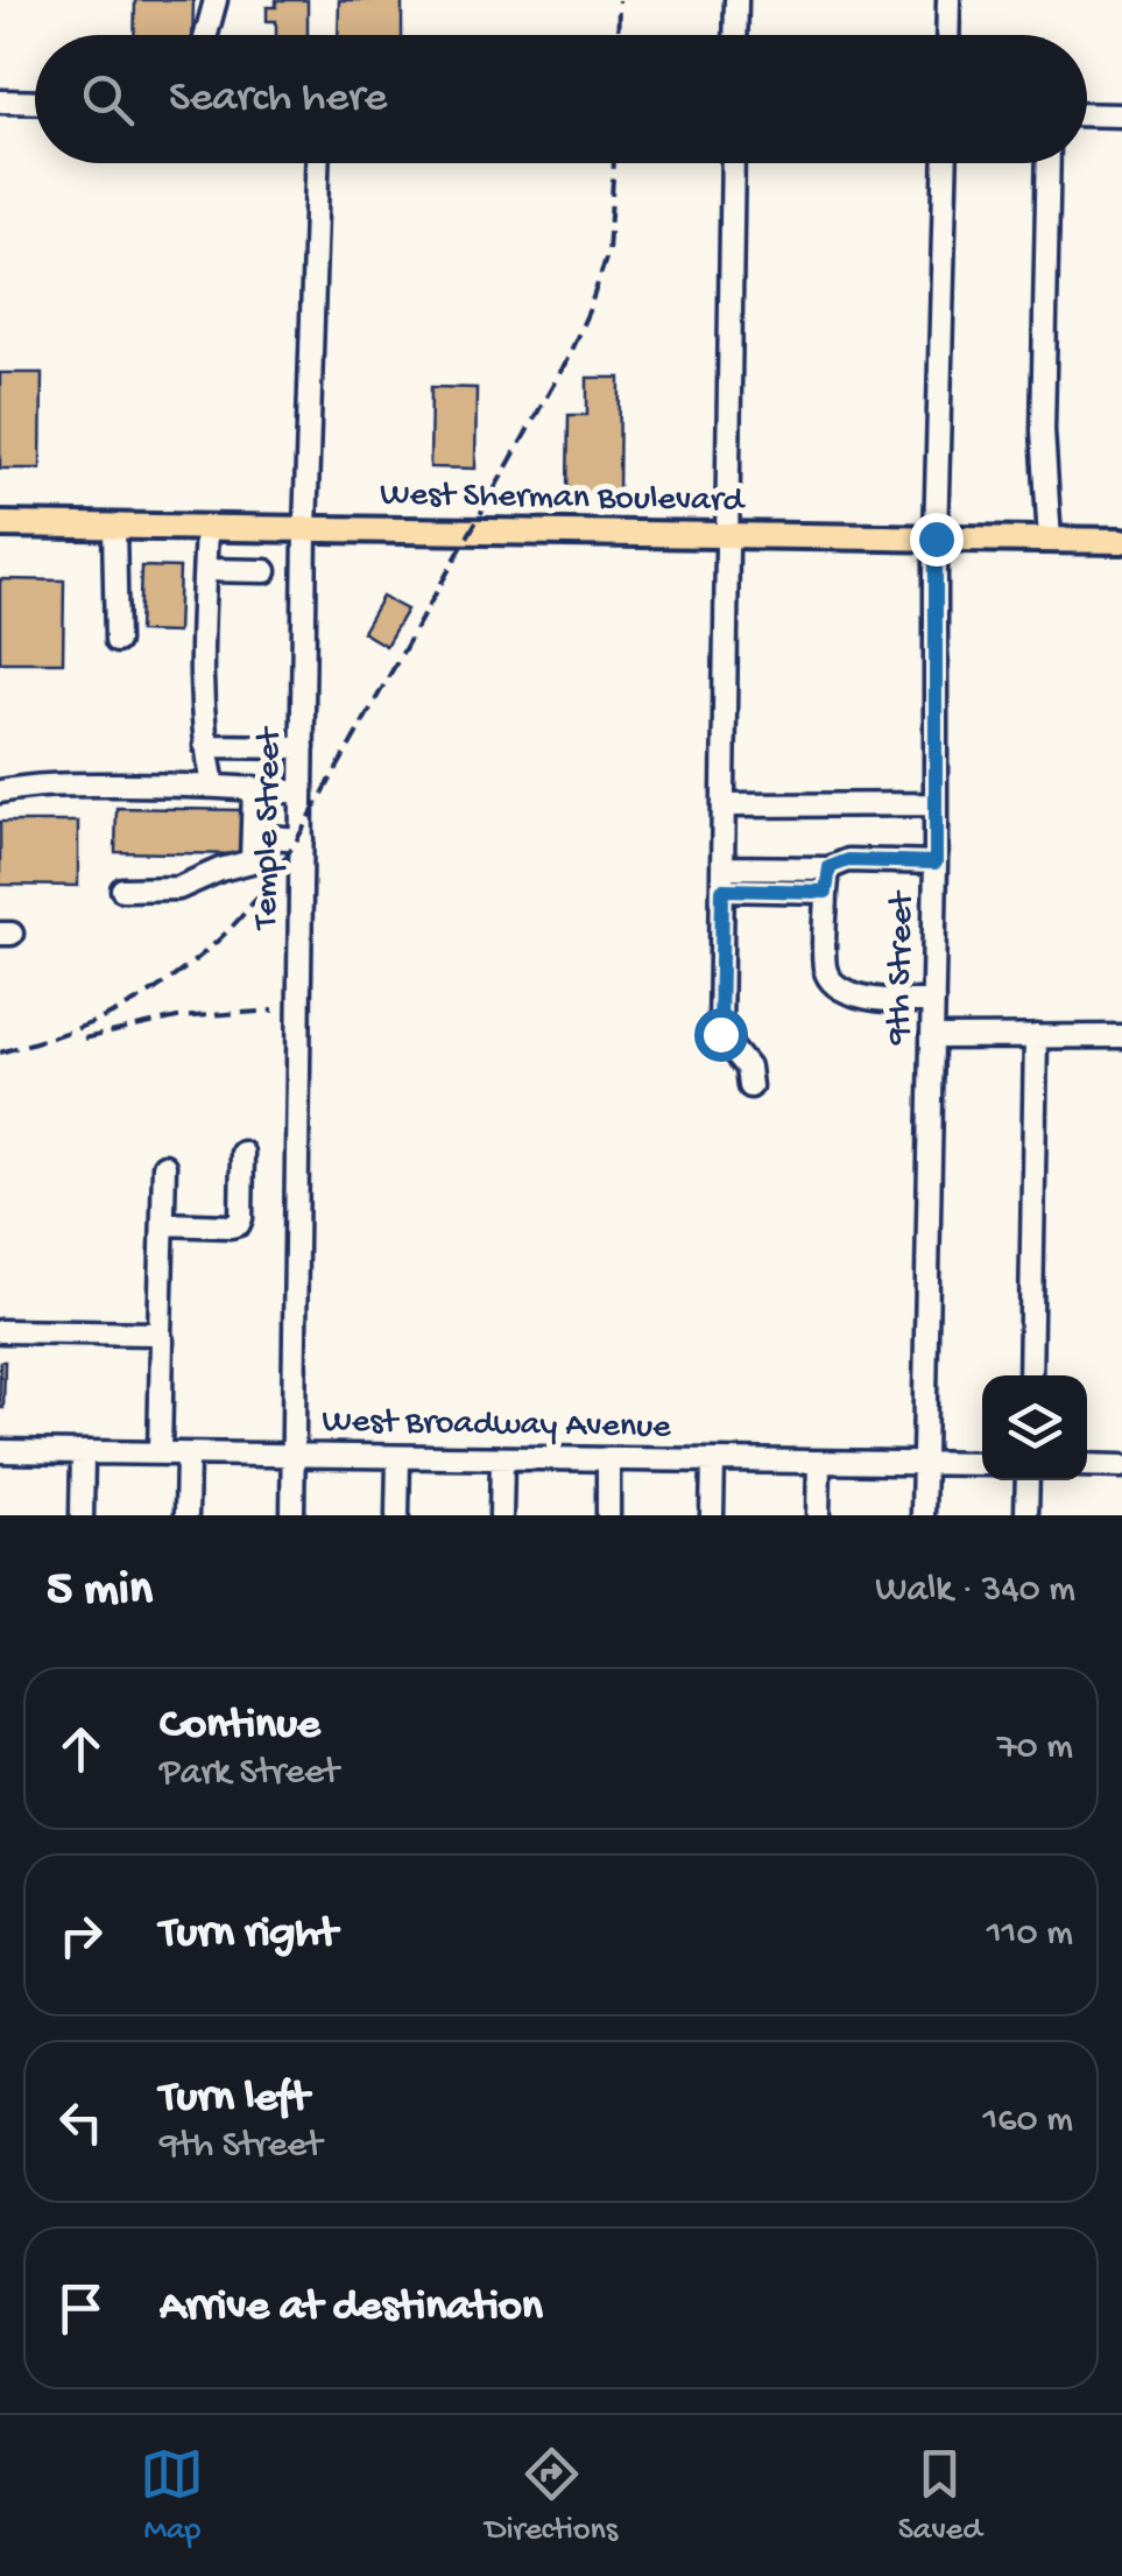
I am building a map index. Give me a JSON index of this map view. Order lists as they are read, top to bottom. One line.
{"streets":{"main road":["West Sherman Boulevard"],"street":["Temple Street","9th Street","West Broadway Avenue"]},"crossings":[["West Sherman Boulevard","Temple Street"],["West Sherman Boulevard","9th Street"],["Temple Street","West Broadway Avenue"],["9th Street","West Broadway Avenue"]],"page":{"search":"Search here","heading":["5 min","Walk · 340 m"],"list":[["Continue","Park Street","70 m"],["Turn right","110 m"],["Turn left","9th Street","160 m"],"Arrive at destination"],"nav":["Map","Directions","Saved"]}}
